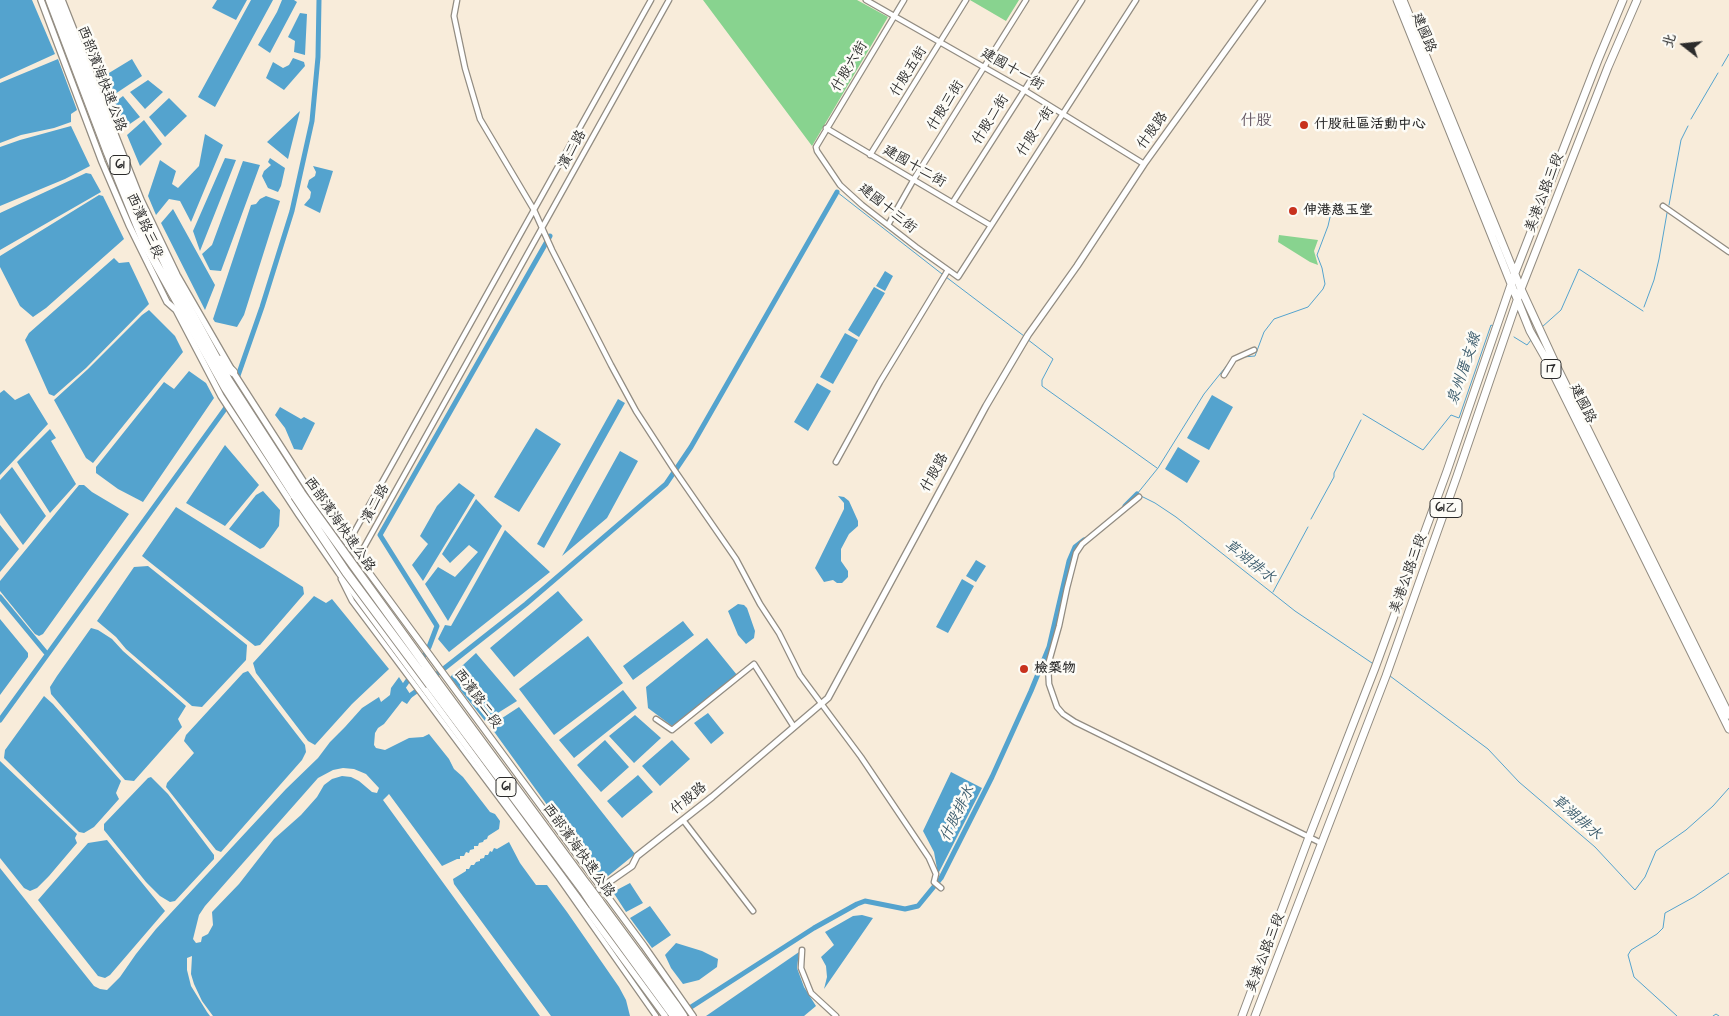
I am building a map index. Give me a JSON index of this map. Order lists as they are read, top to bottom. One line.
{"streets":{"highway":["西部濱海快速公路","61"],"main road":["建國路","美港公路三段","17","61乙"],"street":["什股六街","建國十一街","什股五街","什股三街","什股二街","什股路","什股一街","濱二路","建國十二街","建國十三街","西濱路三段","西濱路二段"]},"crossings":[["建國路","美港公路三段"],["什股六街","建國十一街"],["什股六街","建國十二街"],["什股六街","建國十三街"],["建國十一街","什股五街"],["建國十一街","什股三街"],["建國十一街","什股二街"],["建國十一街","什股路"],["建國十一街","什股一街"],["什股五街","建國十二街"],["西部濱海快速公路","西濱路三段"],["西部濱海快速公路","西濱路二段"],["什股三街","建國十二街"],["什股三街","建國十三街"],["什股二街","建國十二街"],["什股路","西濱路二段"],["什股一街","建國十二街"],["什股一街","建國十三街"],["濱二路","西濱路二段"],["西濱路三段","西濱路二段"]],"districts":["什股"],"water":["泉州厝支線","草湖排水","什股排水"],"places":["什股社區活動中心","伸港慈玉堂","檢築物"],"north":"left"}
